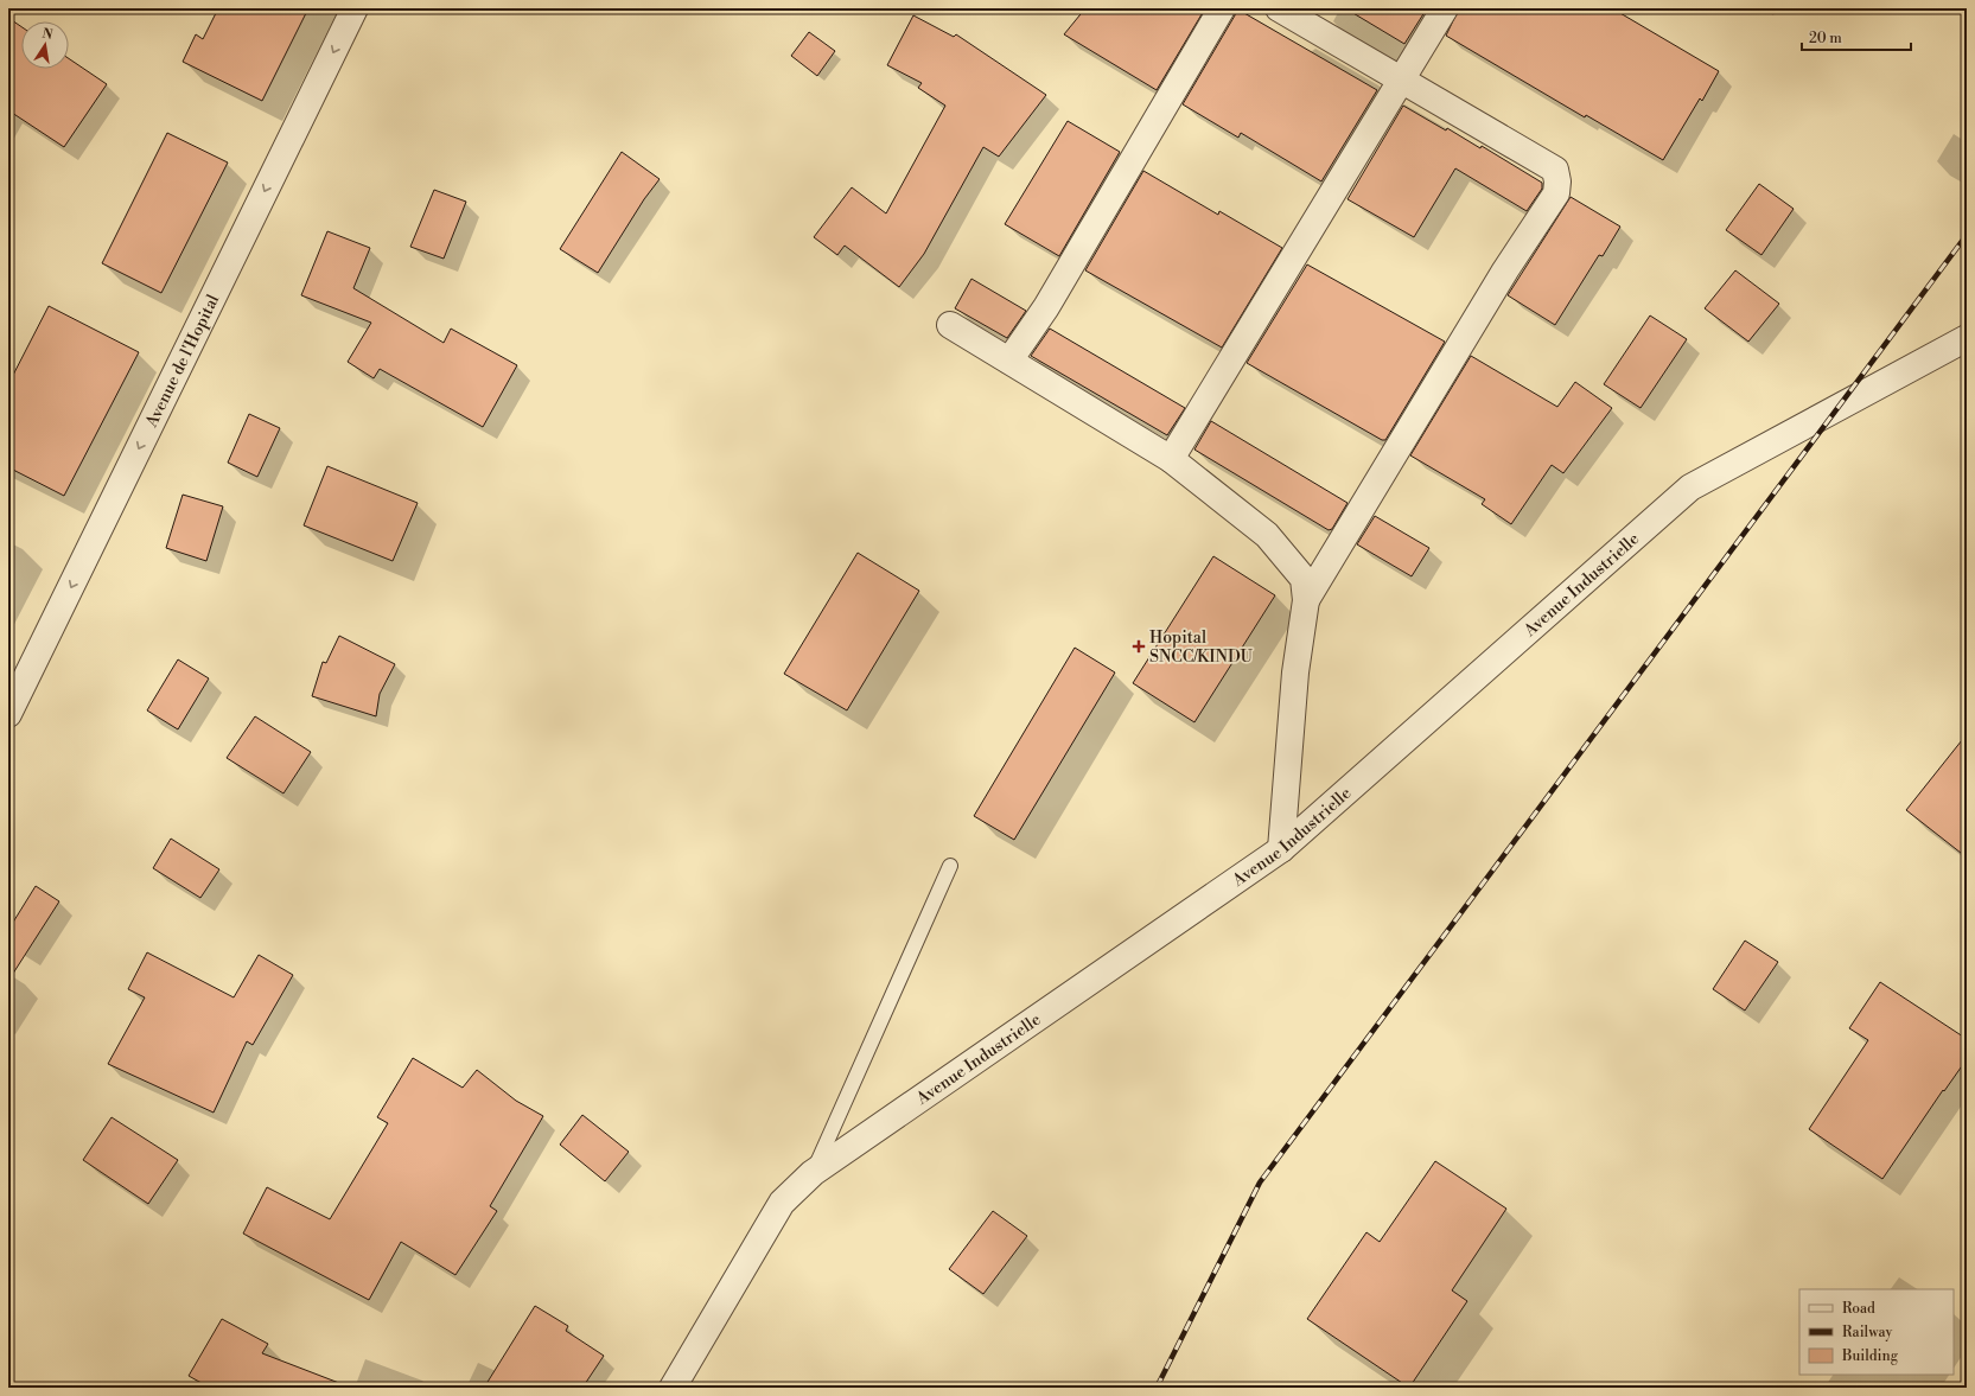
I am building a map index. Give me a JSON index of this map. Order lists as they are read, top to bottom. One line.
{"streets":{"street":["Avenue de l'Hopital","Avenue Industrielle"]},"one_way":["Avenue de l'Hopital"],"places":{"health":["Hopital SNCC/KINDU"]},"legend":["Road","Railway","Building"],"scale_bar":"20 m","north":"top"}
